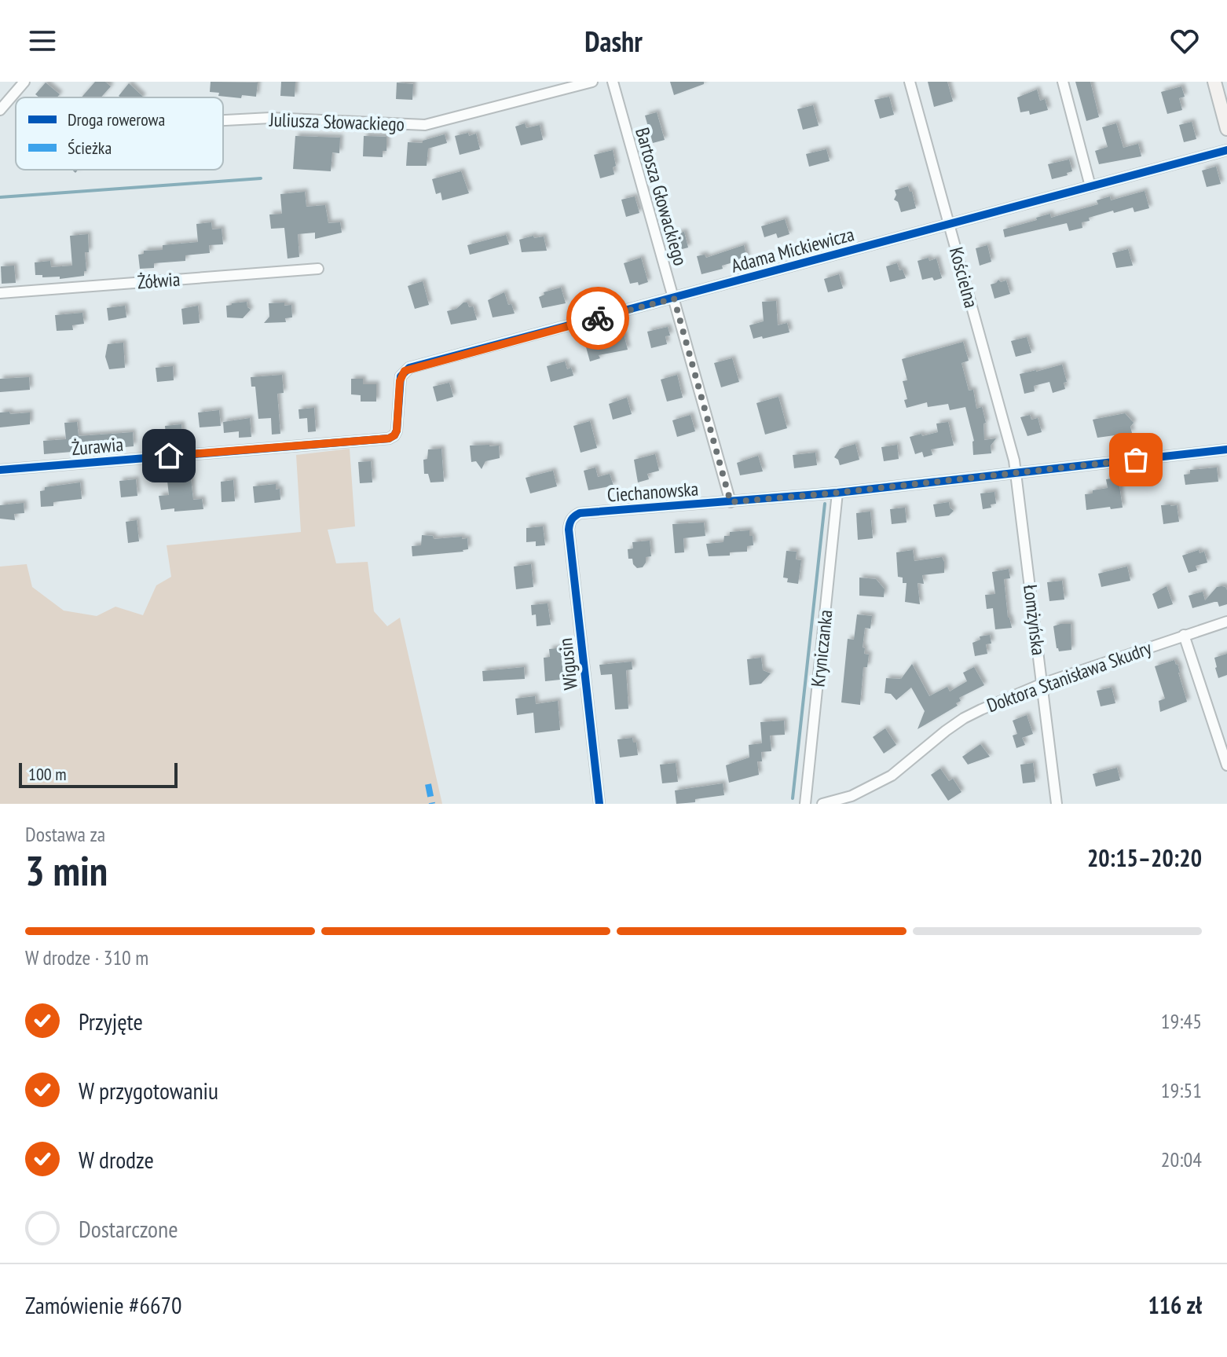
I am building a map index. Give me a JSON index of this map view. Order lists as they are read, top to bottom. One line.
{"streets":{"street":["Juliusza Słowackiego","Bartosza Głowackiego","Adama Mickiewicza","Kościelna","Żółwia","Żurawia","Ciechanowska","Łomżyńska","Kryniczanka","Wigusin","Doktora Stanisława Skudry"]},"crossings":[["Bartosza Głowackiego","Adama Mickiewicza"],["Bartosza Głowackiego","Ciechanowska"],["Adama Mickiewicza","Kościelna"],["Adama Mickiewicza","Żurawia"],["Kościelna","Ciechanowska"],["Kościelna","Łomżyńska"],["Ciechanowska","Łomżyńska"],["Ciechanowska","Kryniczanka"],["Ciechanowska","Wigusin"],["Łomżyńska","Doktora Stanisława Skudry"]],"legend":["Droga rowerowa","Ścieżka"],"scale_bar":"100 m","page":{"header":"Dashr","scale":"100 m","heading":["3 min","Dostawa za","20:15–20:20"],"panel":["Zamówienie #6670","116 zł"],"bar":"W drodze · 310 m","list":[["Przyjęte","19:45"],["W przygotowaniu","19:51"],["W drodze","20:04"],"Dostarczone"]}}
